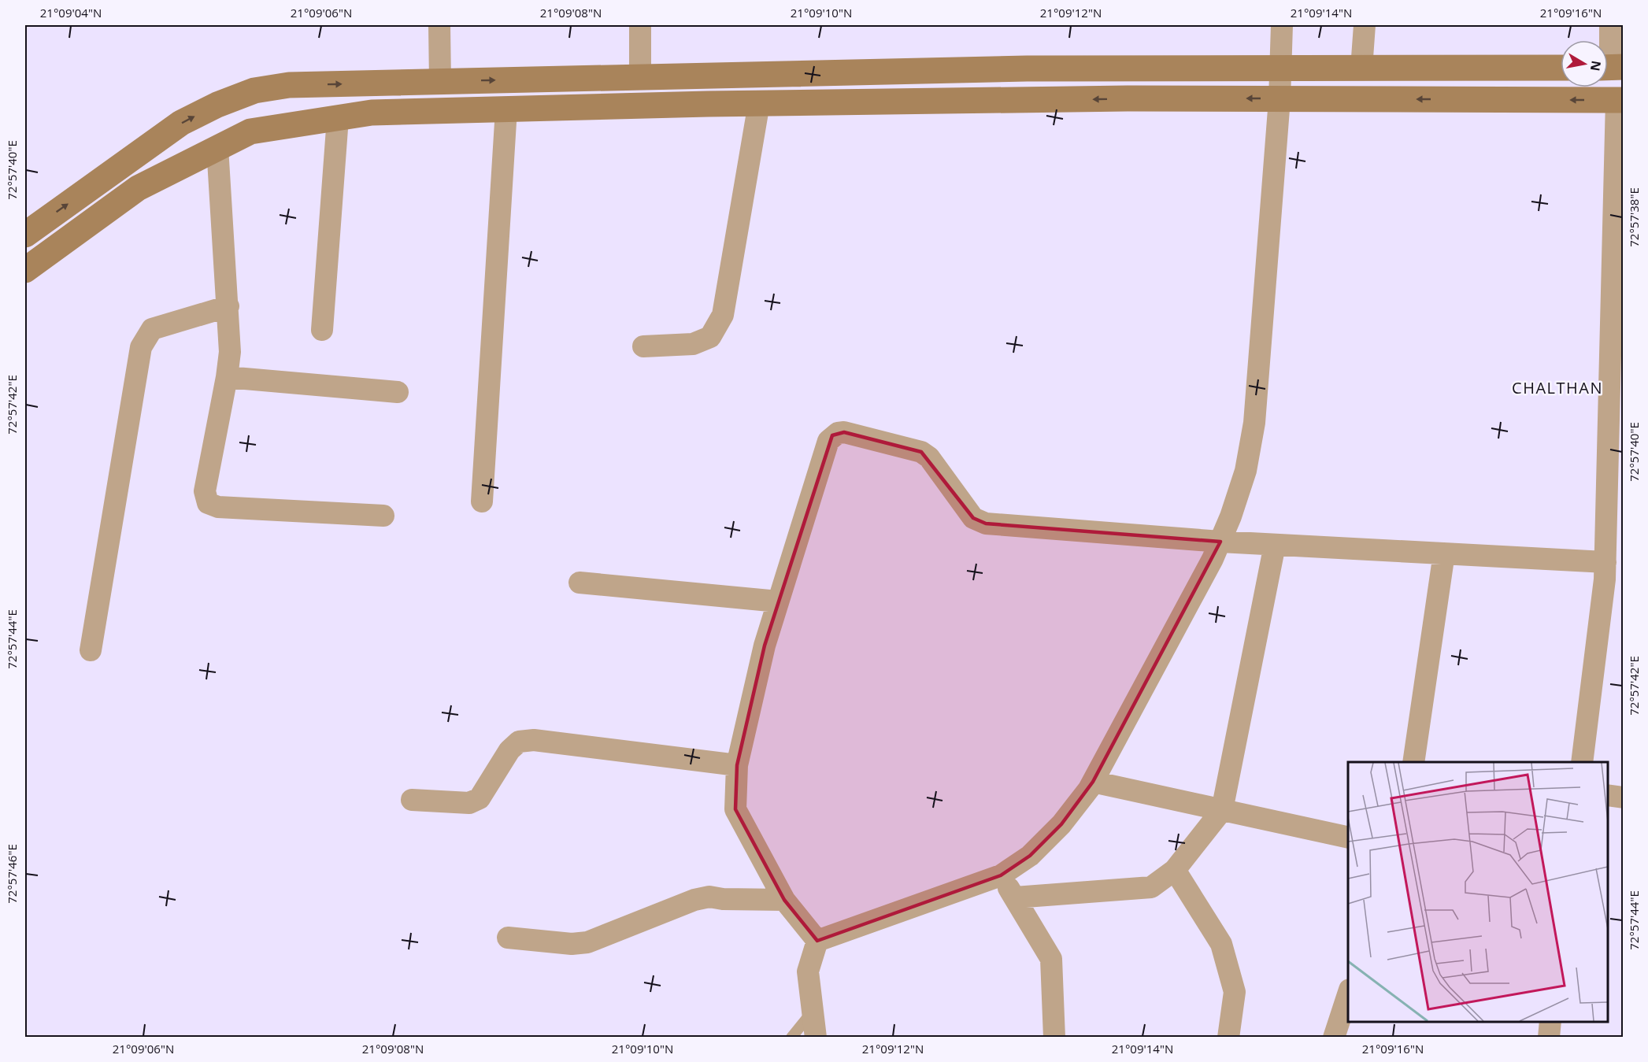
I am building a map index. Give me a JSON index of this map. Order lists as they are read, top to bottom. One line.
{"districts":["CHALTHAN"],"north":"right","coordinates":["21°09'04\"N","21°09'06\"N","21°09'08\"N","21°09'10\"N","21°09'12\"N","21°09'14\"N","21°09'16\"N","72°57'40\"E","72°57'38\"E","72°57'42\"E","72°57'44\"E","72°57'46\"E"]}
